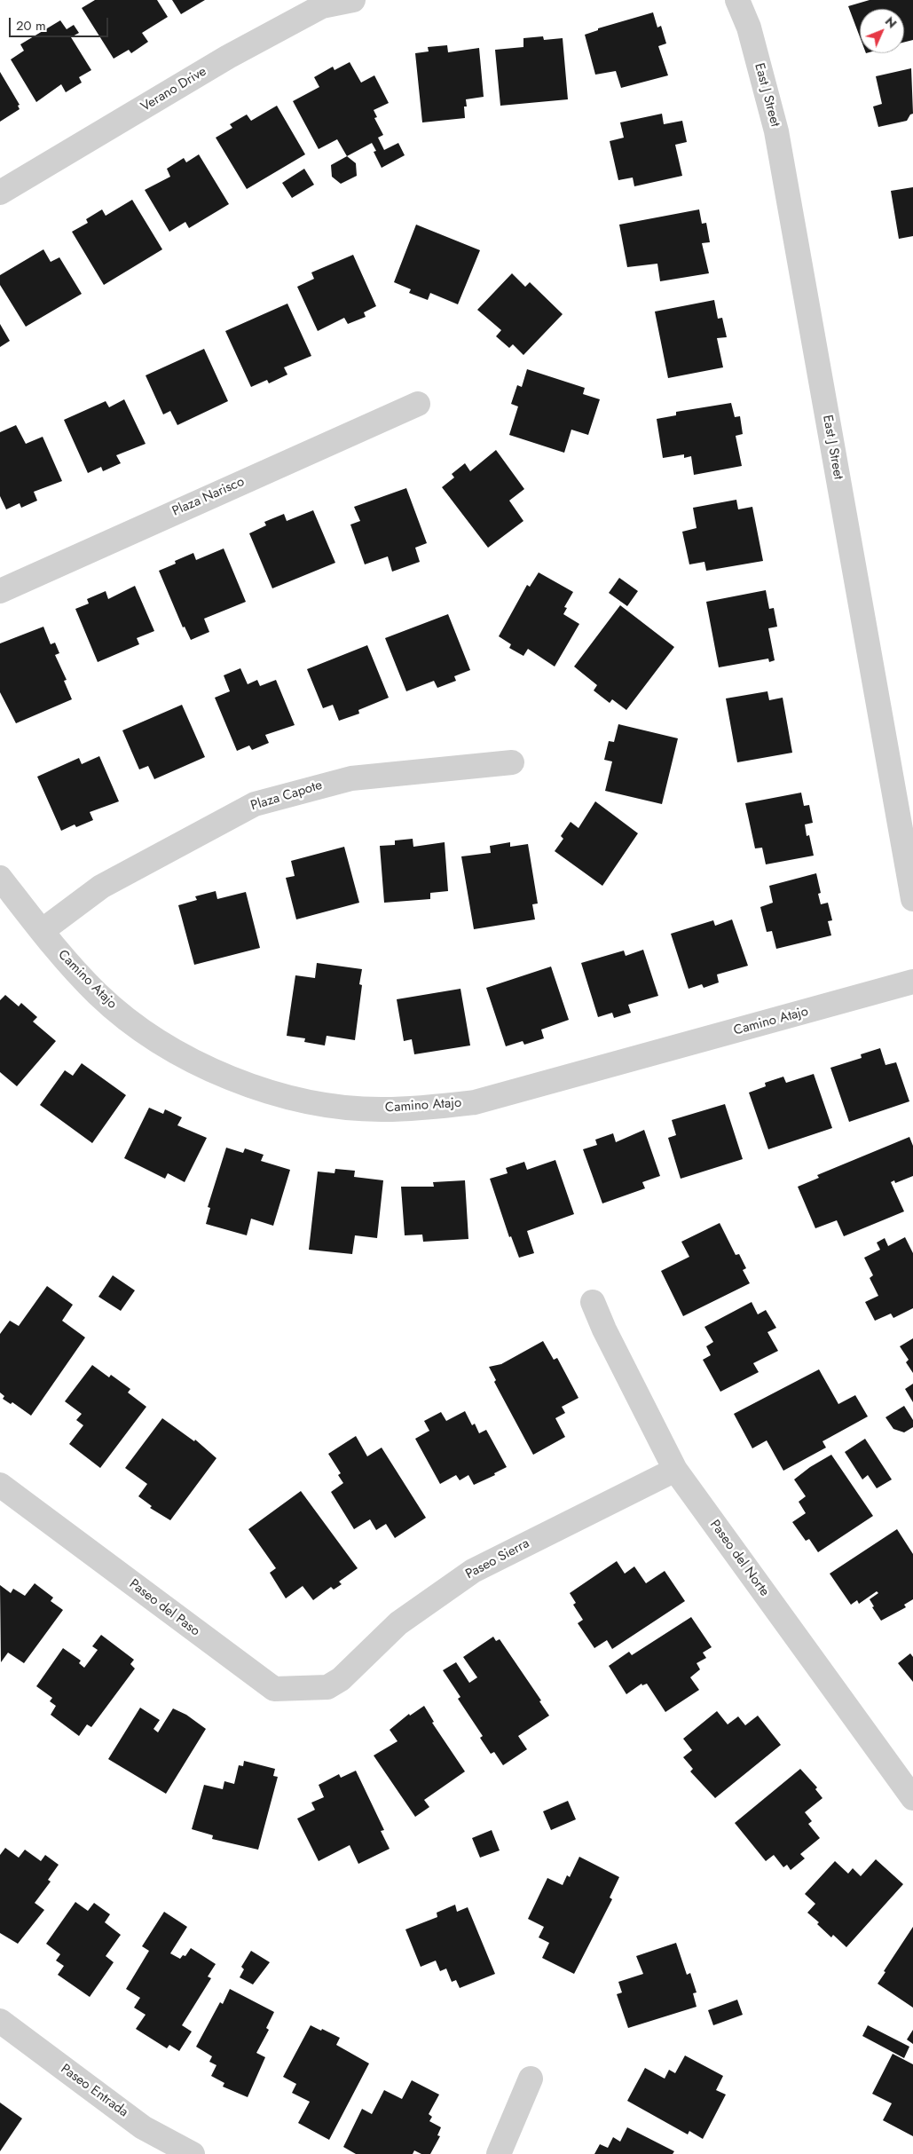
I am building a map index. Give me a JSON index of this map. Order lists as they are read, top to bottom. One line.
{"streets":{"street":["Verano Drive","East J Street","Plaza Narisco","Plaza Capote","Camino Atajo","Paseo del Norte","Paseo Sierra","Paseo del Paso","Paseo Entrada"]},"crossings":[["Plaza Capote","Camino Atajo"],["Paseo del Norte","Paseo Sierra"],["Paseo Sierra","Paseo del Paso"]],"scale_bar":"20 m","north":"top right"}
